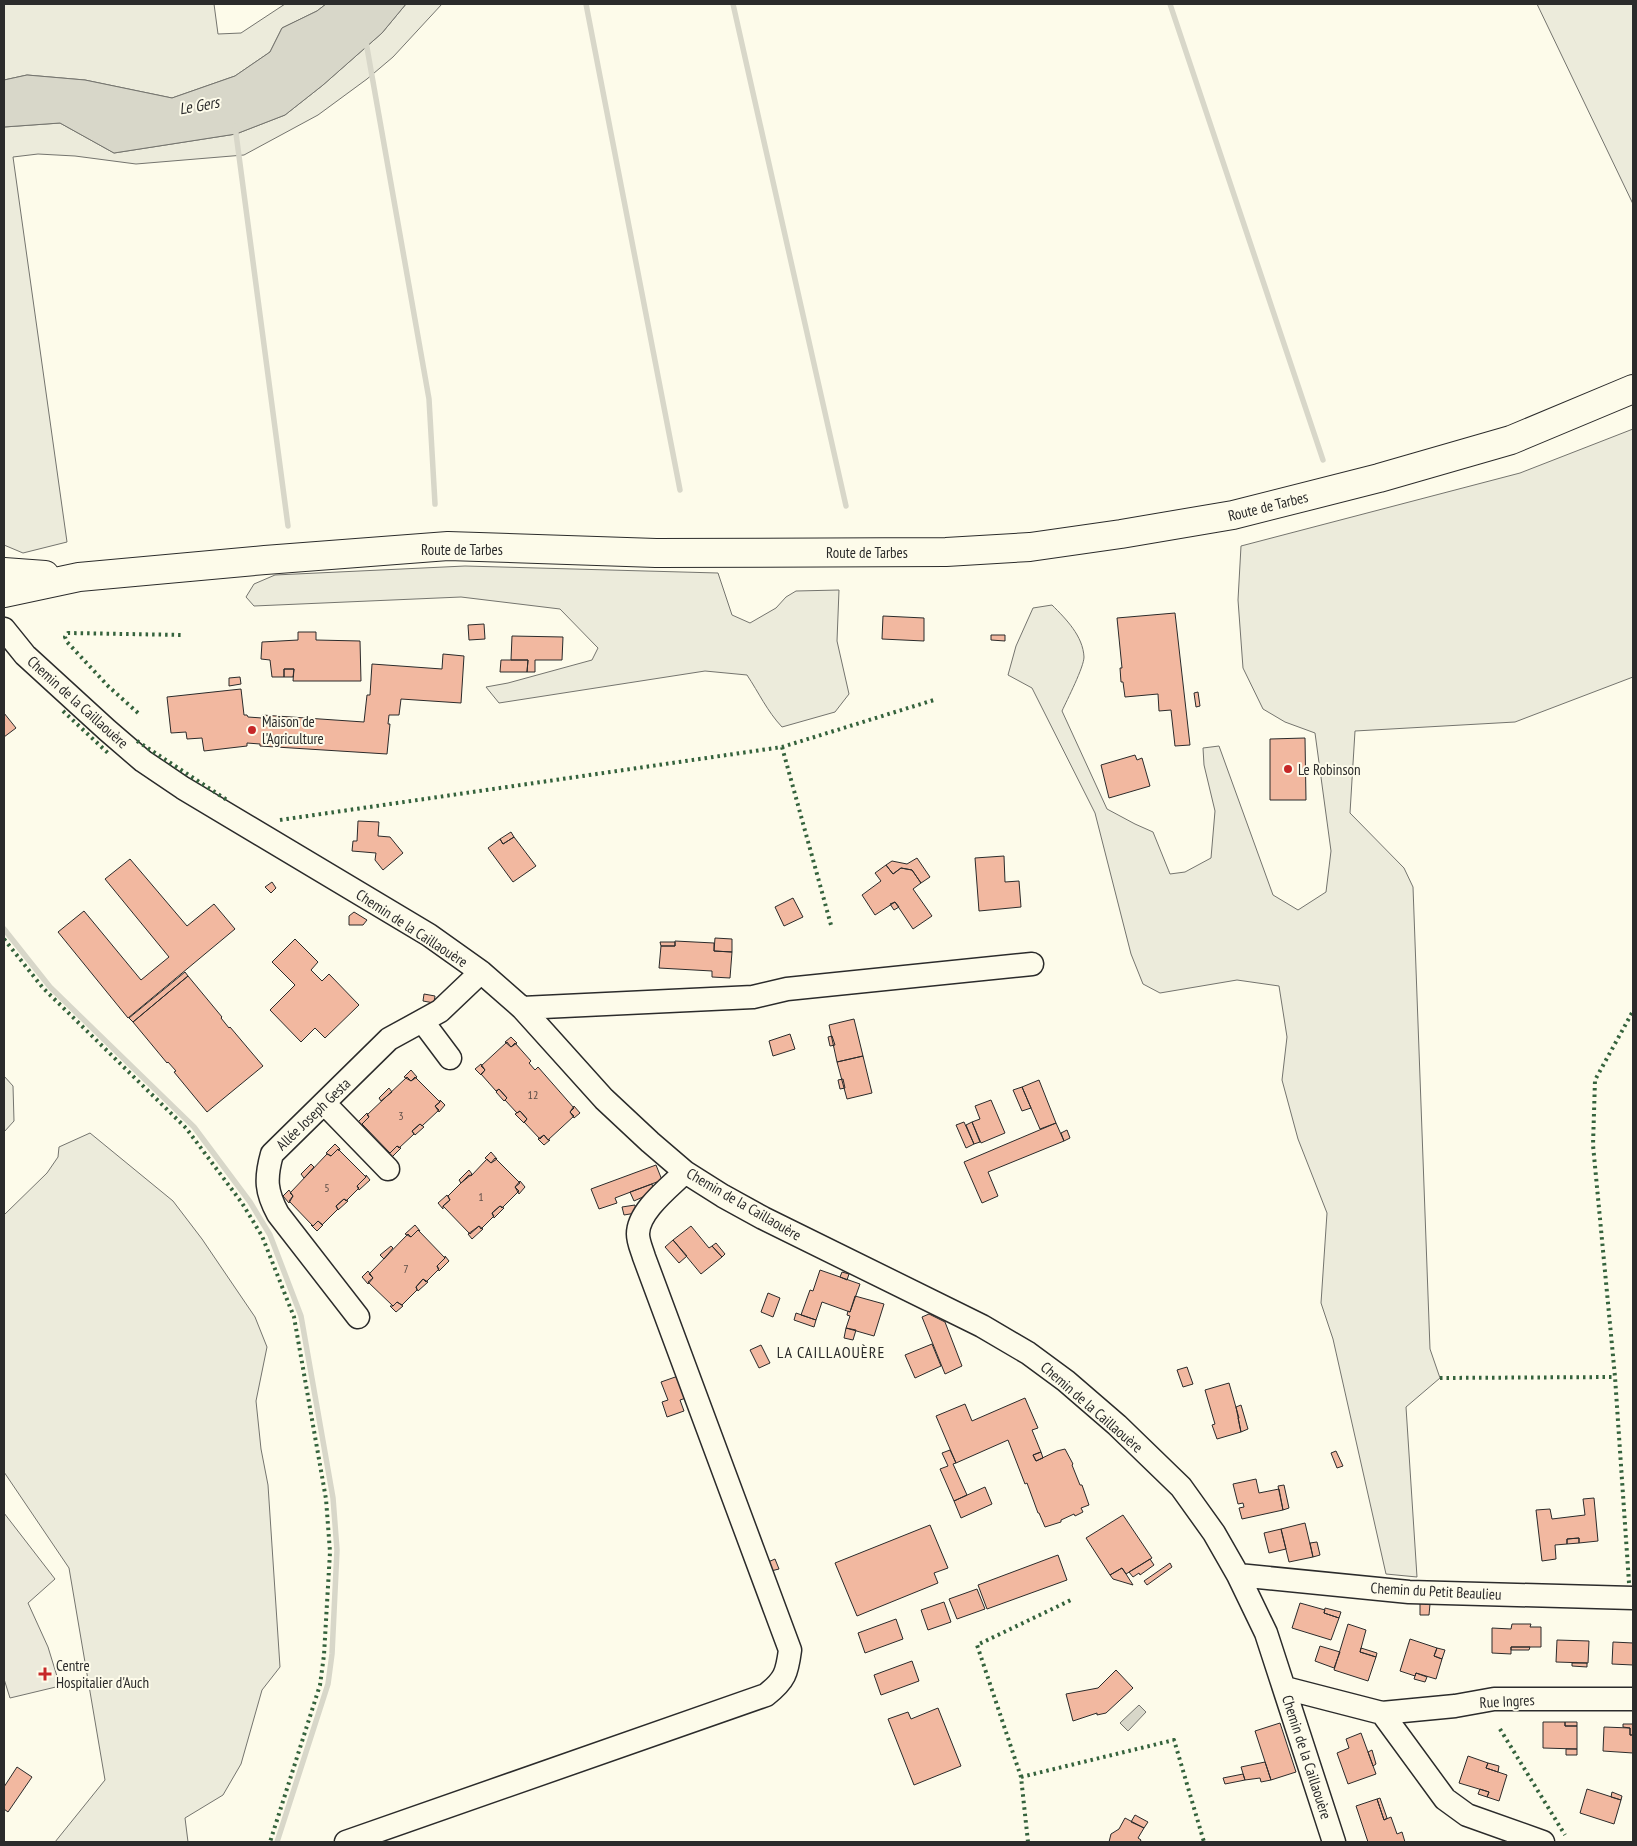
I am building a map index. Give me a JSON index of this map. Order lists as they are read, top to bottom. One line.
{"streets":{"main road":["Route de Tarbes"],"street":["Chemin de la Caillaouère","Allée Joseph Gesta","Chemin du Petit Beaulieu","Rue Ingres"]},"crossings":[["Chemin de la Caillaouère","Allée Joseph Gesta"],["Chemin de la Caillaouère","Chemin du Petit Beaulieu"],["Chemin de la Caillaouère","Rue Ingres"]],"districts":["LA CAILLAOUÈRE"],"water":["Le Gers"],"places":{"other":["Maison de l'Agriculture","Le Robinson"],"health":["Centre Hospitalier d'Auch"]},"house_numbers":["12","3","5","1","7"]}
